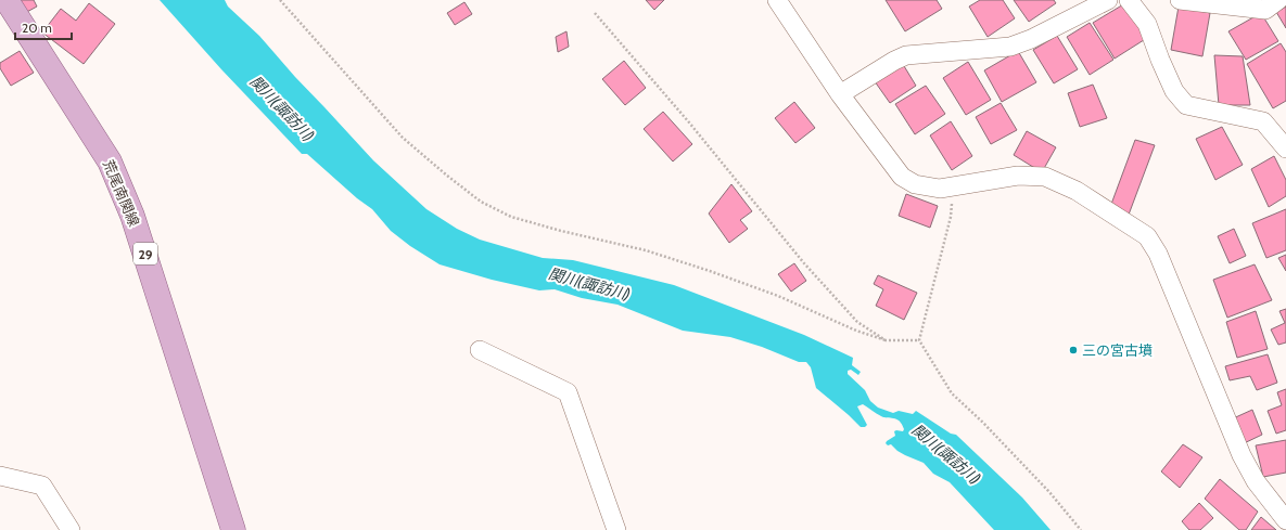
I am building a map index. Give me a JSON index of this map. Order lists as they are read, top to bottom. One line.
{"streets":{"main road":["荒尾南関線","29"]},"water":["関川(諏訪川)"],"places":["三の宮古墳"],"scale_bar":"20 m"}
